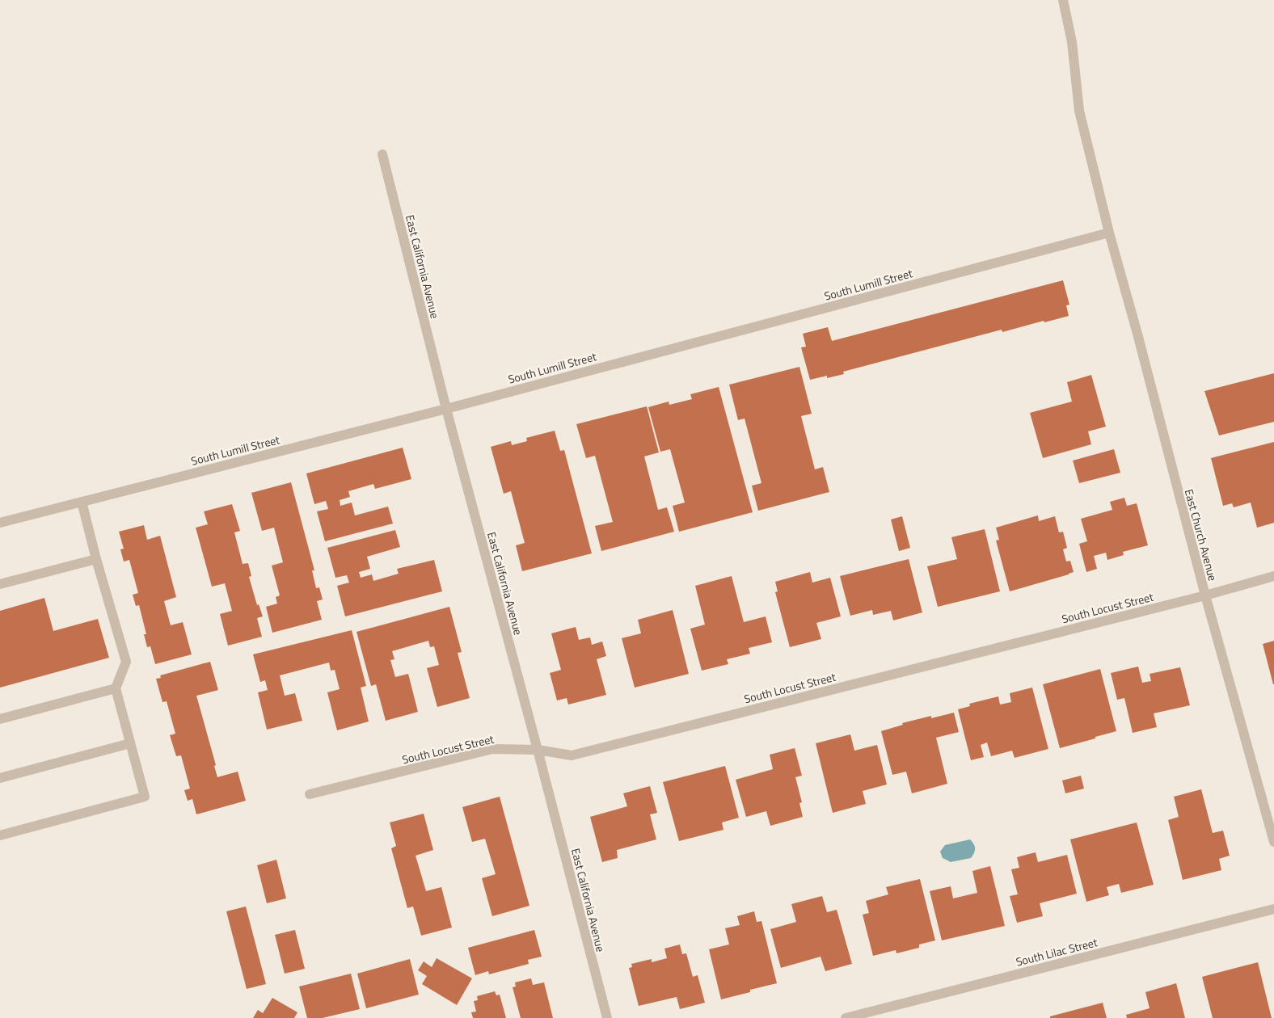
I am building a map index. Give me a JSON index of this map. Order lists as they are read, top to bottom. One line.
{"streets":{"street":["East California Avenue","South Lumill Street","East Church Avenue","South Locust Street","South Lilac Street"]},"crossings":[["East California Avenue","South Lumill Street"],["East California Avenue","South Locust Street"],["South Lumill Street","East Church Avenue"],["East Church Avenue","South Locust Street"]]}
